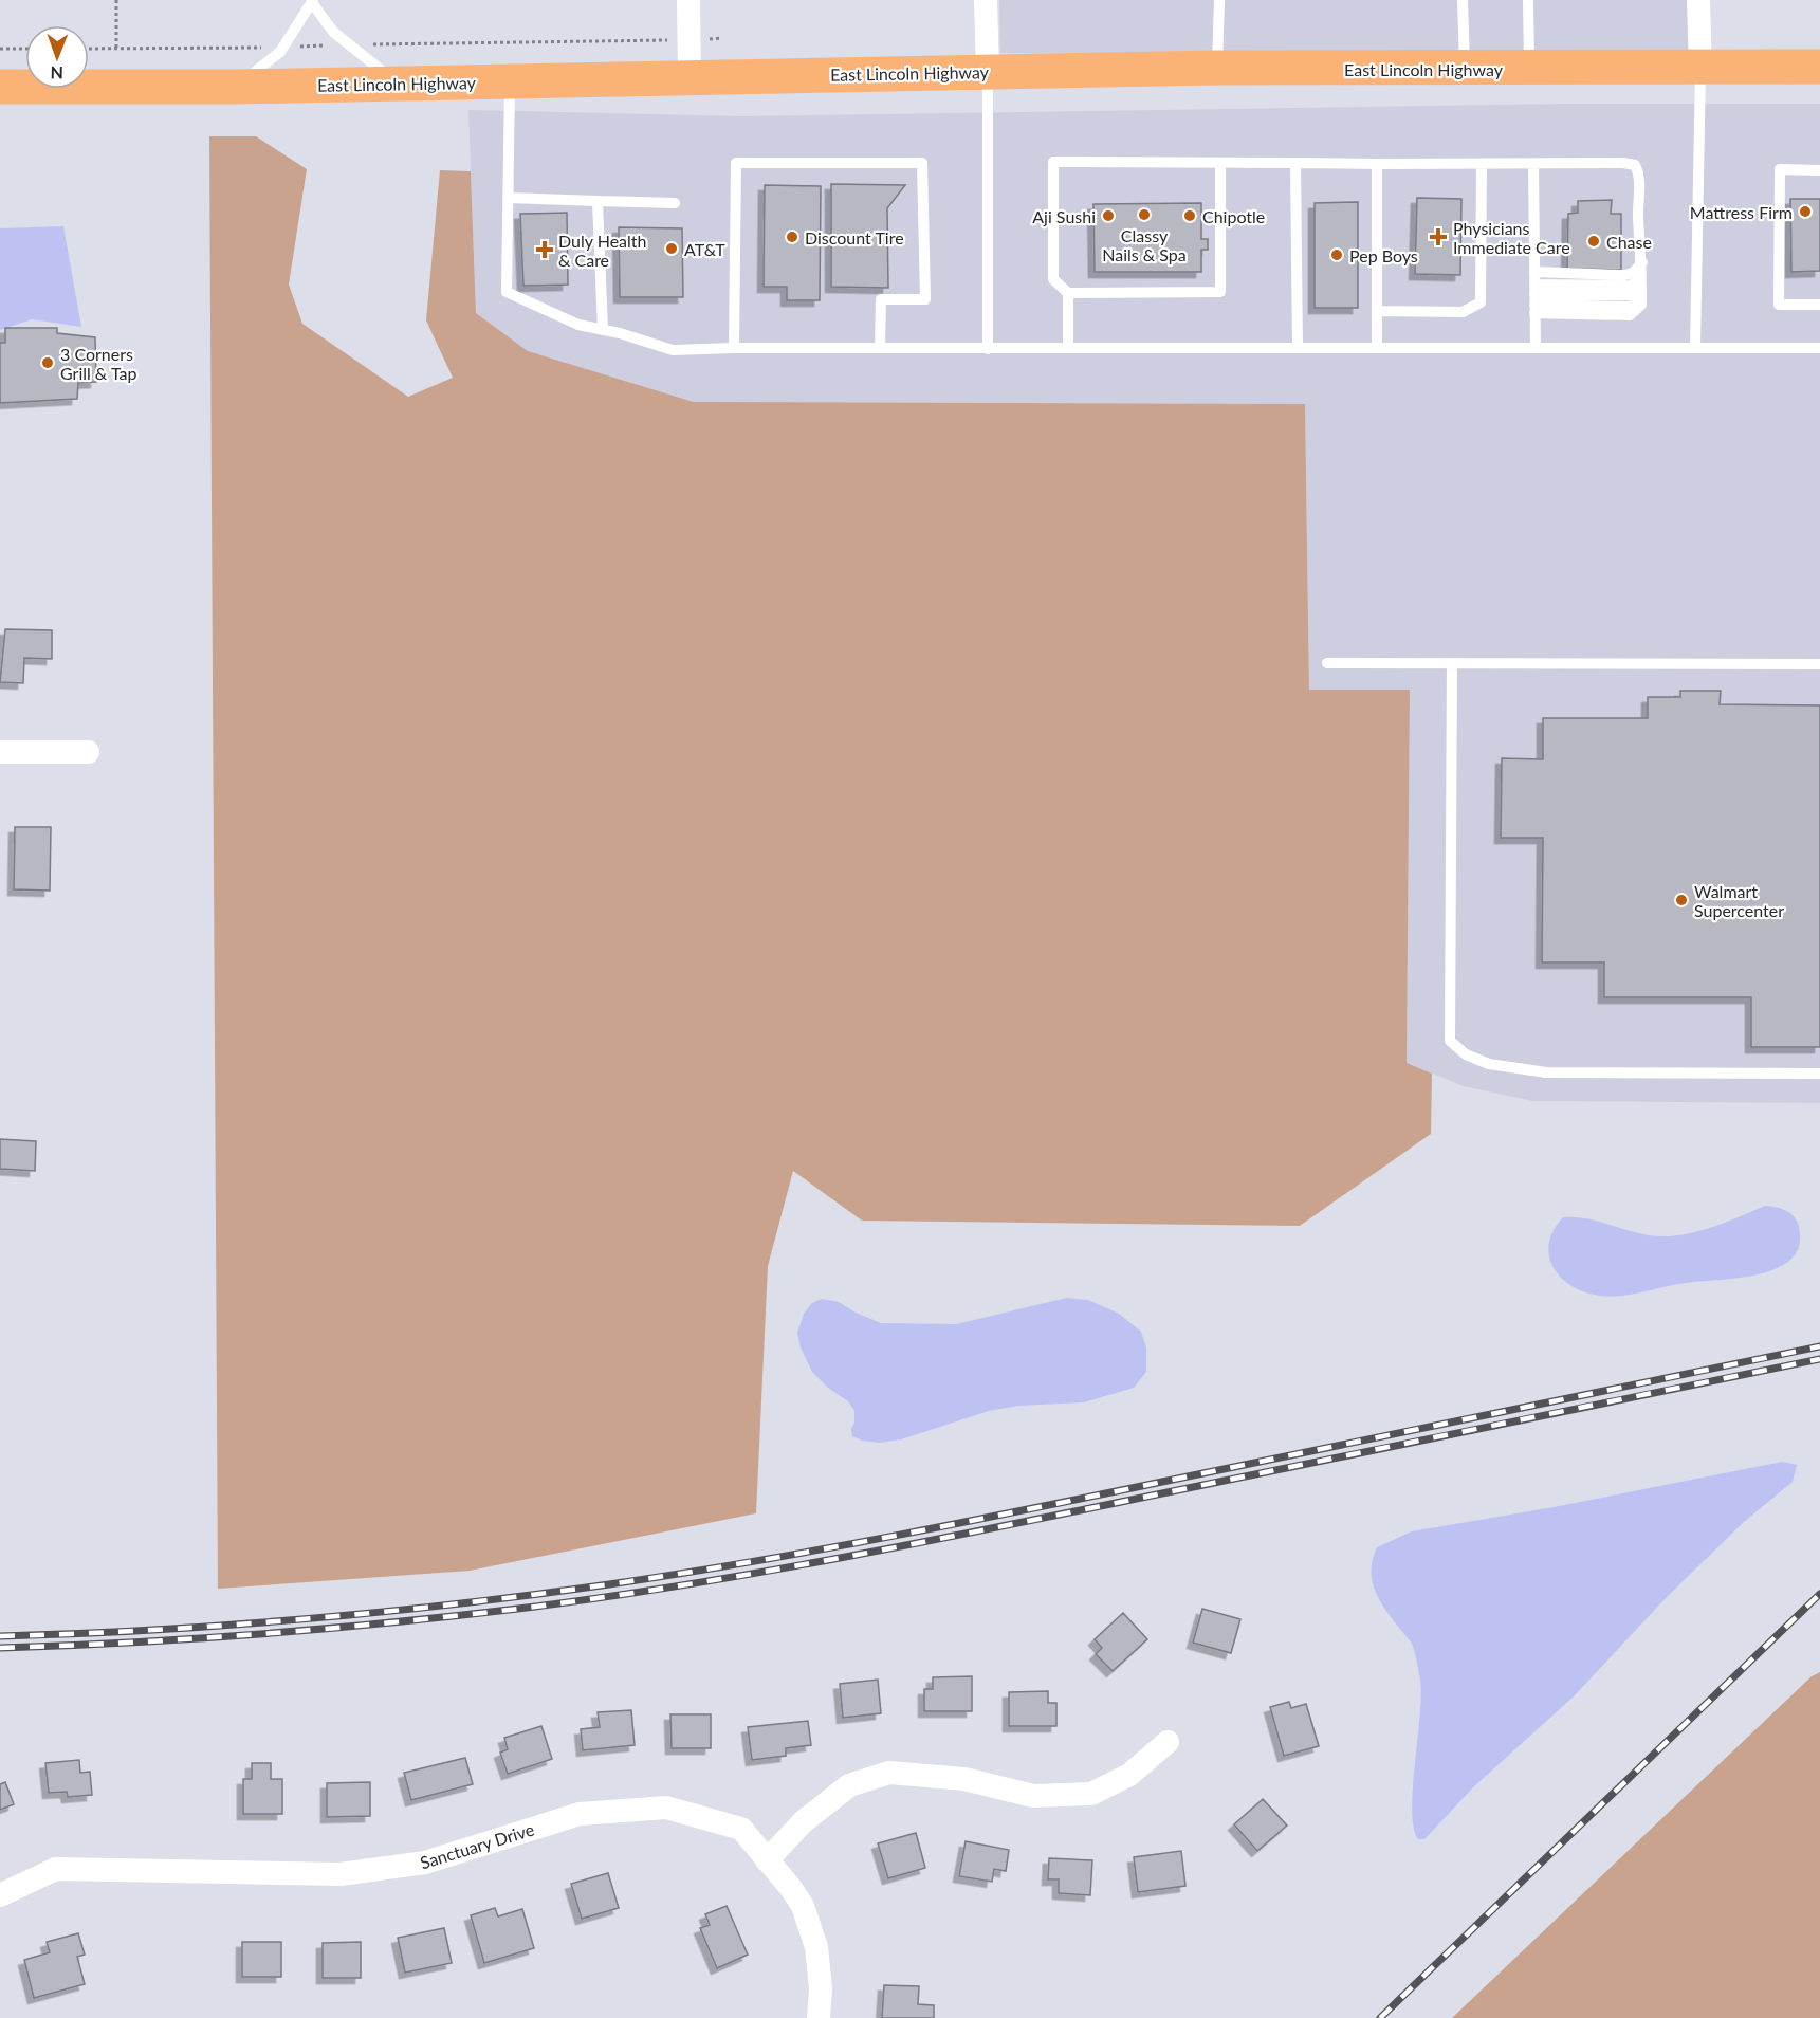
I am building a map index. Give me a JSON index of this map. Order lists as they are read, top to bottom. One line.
{"streets":{"main road":["East Lincoln Highway"],"street":["Sanctuary Drive"]},"places":{"other":["Mattress Firm","Classy Nails & Spa","Aji Sushi","Chipotle","Discount Tire","Chase","AT&T","Pep Boys","3 Corners Grill & Tap","Walmart Supercenter"],"health":["Physicians Immediate Care","Duly Health & Care"]},"north":"bottom"}
